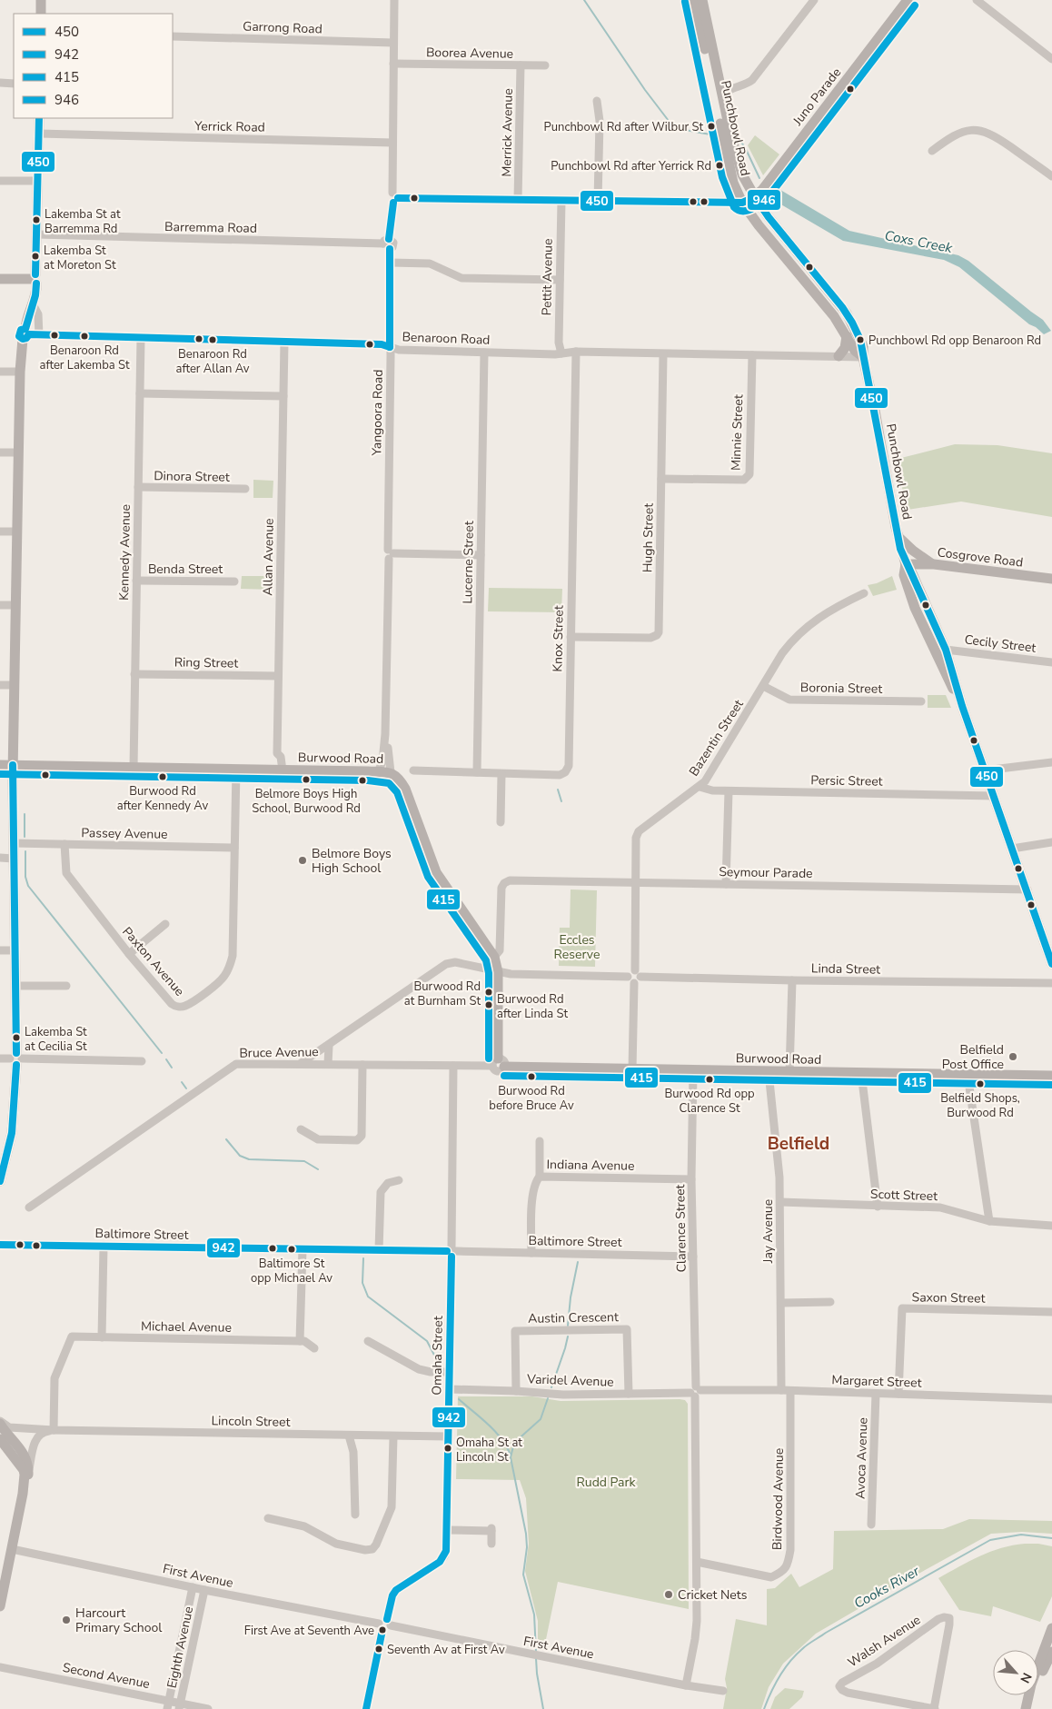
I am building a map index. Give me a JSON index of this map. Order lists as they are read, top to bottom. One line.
{"streets":{"main road":["Juno Parade","Punchbowl Road","Cosgrove Road","Burwood Road"],"street":["Garrong Road","Boorea Avenue","Yerrick Road","Merrick Avenue","Barremma Road","Pettit Avenue","Benaroon Road","Yangoora Road","Minnie Street","Dinora Street","Hugh Street","Kennedy Avenue","Allan Avenue","Lucerne Street","Benda Street","Knox Street","Cecily Street","Ring Street","Boronia Street","Bazentin Street","Persic Street","Passey Avenue","Seymour Parade","Paxton Avenue","Linda Street","Bruce Avenue","Indiana Avenue","Scott Street","Clarence Street","Jay Avenue","Baltimore Street","Saxon Street","Austin Crescent","Michael Avenue","Omaha Street","Varidel Avenue","Margaret Street","Lincoln Street","Avoca Avenue","Birdwood Avenue","First Avenue","Walsh Avenue","Eighth Avenue","Second Avenue"]},"crossings":[["Garrong Road","Yangoora Road"],["Boorea Avenue","Merrick Avenue"],["Boorea Avenue","Yangoora Road"],["Juno Parade","Punchbowl Road"],["Yerrick Road","Yangoora Road"],["Punchbowl Road","Benaroon Road"],["Punchbowl Road","Cosgrove Road"],["Punchbowl Road","Cecily Street"],["Punchbowl Road","Persic Street"],["Punchbowl Road","Seymour Parade"],["Barremma Road","Yangoora Road"],["Pettit Avenue","Benaroon Road"],["Benaroon Road","Yangoora Road"],["Benaroon Road","Minnie Street"],["Benaroon Road","Hugh Street"],["Benaroon Road","Kennedy Avenue"],["Benaroon Road","Allan Avenue"],["Benaroon Road","Lucerne Street"],["Benaroon Road","Knox Street"],["Yangoora Road","Burwood Road"],["Minnie Street","Hugh Street"],["Dinora Street","Kennedy Avenue"],["Hugh Street","Knox Street"],["Kennedy Avenue","Benda Street"],["Kennedy Avenue","Ring Street"],["Kennedy Avenue","Burwood Road"],["Allan Avenue","Ring Street"],["Allan Avenue","Burwood Road"],["Lucerne Street","Knox Street"],["Boronia Street","Bazentin Street"],["Bazentin Street","Persic Street"],["Bazentin Street","Seymour Parade"],["Bazentin Street","Linda Street"],["Burwood Road","Seymour Parade"],["Burwood Road","Paxton Avenue"],["Burwood Road","Bruce Avenue"],["Burwood Road","Clarence Street"],["Burwood Road","Jay Avenue"],["Passey Avenue","Paxton Avenue"],["Bruce Avenue","Omaha Street"],["Indiana Avenue","Clarence Street"],["Indiana Avenue","Baltimore Street"],["Scott Street","Jay Avenue"],["Clarence Street","Baltimore Street"],["Clarence Street","Varidel Avenue"],["Clarence Street","Margaret Street"],["Clarence Street","Birdwood Avenue"],["Clarence Street","First Avenue"],["Jay Avenue","Margaret Street"],["Baltimore Street","Omaha Street"],["Saxon Street","Margaret Street"],["Austin Crescent","Varidel Avenue"],["Michael Avenue","Lincoln Street"],["Omaha Street","Varidel Avenue"],["Omaha Street","Lincoln Street"],["Omaha Street","First Avenue"],["Varidel Avenue","Margaret Street"],["Margaret Street","Avoca Avenue"],["Margaret Street","Birdwood Avenue"],["First Avenue","Eighth Avenue"],["Eighth Avenue","Second Avenue"]],"districts":["Belfield"],"water":["Coxs Creek","Cooks River"],"parks":["Eccles Reserve","Rudd Park"],"places":["Punchbowl Rd after Wilbur St","Punchbowl Rd after Yerrick Rd","Lakemba St at Barremma Rd","Lakemba St at Moreton St","Benaroon Rd after Lakemba St","Benaroon Rd after Allan Av","Punchbowl Rd opp Benaroon Rd","Burwood Rd after Kennedy Av","Belmore Boys High School, Burwood Rd","Belmore Boys High School","Burwood Rd at Burnham St","Burwood Rd after Linda St","Lakemba St at Cecilia St","Belfield Post Office","Burwood Rd before Bruce Av","Burwood Rd opp Clarence St","Belfield Shops, Burwood Rd","Baltimore St opp Michael Av","Omaha St at Lincoln St","Cricket Nets","Harcourt Primary School","First Ave at Seventh Ave","Seventh Av at First Av"],"lines":["transit line 946","transit line 450","transit line 942","transit line 415"],"legend":["450","942","415","946"],"north":"bottom right"}
